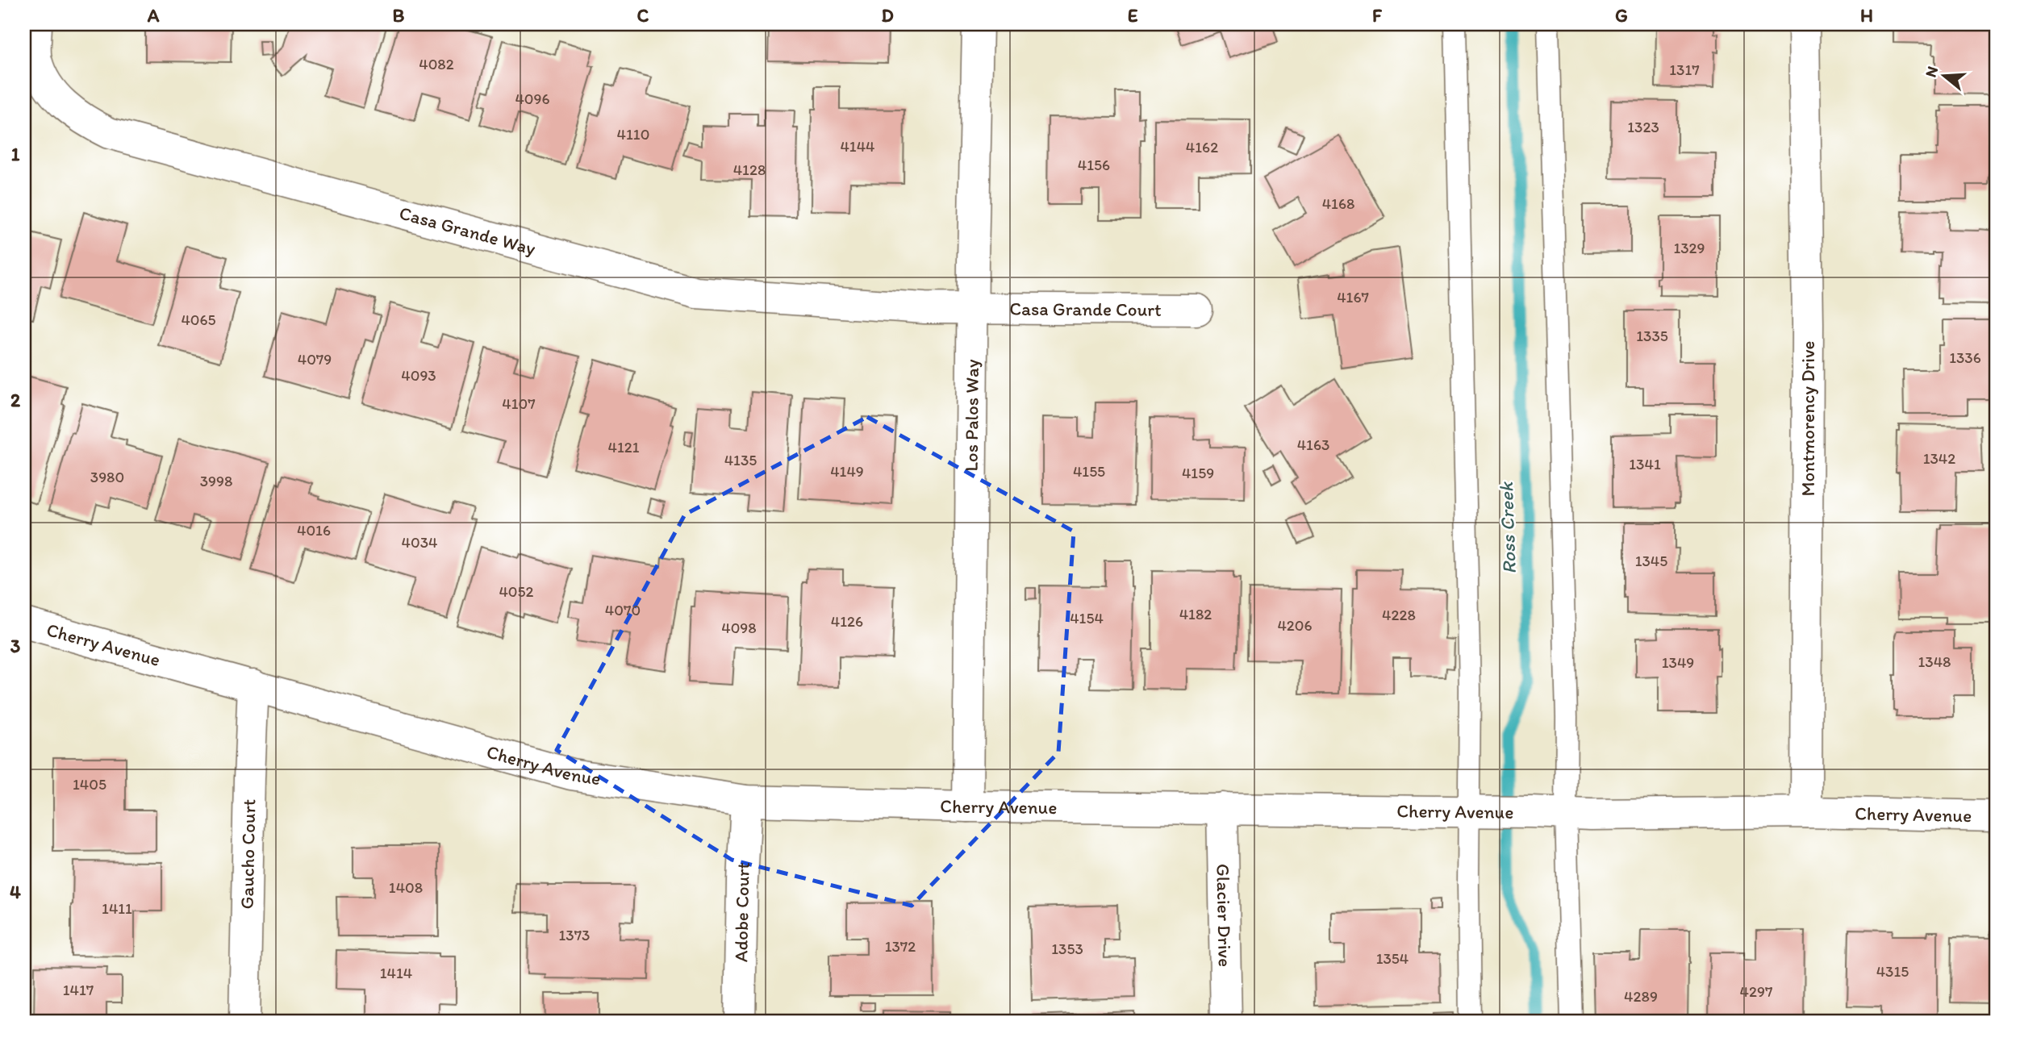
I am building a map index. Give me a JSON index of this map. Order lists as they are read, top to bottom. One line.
{"streets":{"street":["Casa Grande Way","Casa Grande Court","Los Palos Way","Montmorency Drive","Cherry Avenue","Gaucho Court","Adobe Court","Glacier Drive"]},"crossings":[["Casa Grande Way","Casa Grande Court"],["Casa Grande Way","Los Palos Way"],["Casa Grande Court","Los Palos Way"],["Los Palos Way","Cherry Avenue"],["Montmorency Drive","Cherry Avenue"],["Cherry Avenue","Gaucho Court"],["Cherry Avenue","Adobe Court"],["Cherry Avenue","Glacier Drive"]],"water":["Ross Creek"],"house_numbers":["4082","1317","4096","1323","4110","4144","4162","4156","4128","4168","1329","4167","4065","1335","1336","4079","4093","4107","4163","4121","1342","4135","1341","4149","4155","4159","3980","3998","4016","4034","1345","4052","4070","4182","4228","4154","4126","4206","4098","1348","1349","1405","1408","1411","1373","1372","1353","1354","4315","1414","1417","4297","4289"],"north":"left","grid":{"columns":["A","B","C","D","E","F","G","H"],"rows":["1","2","3","4"]}}
